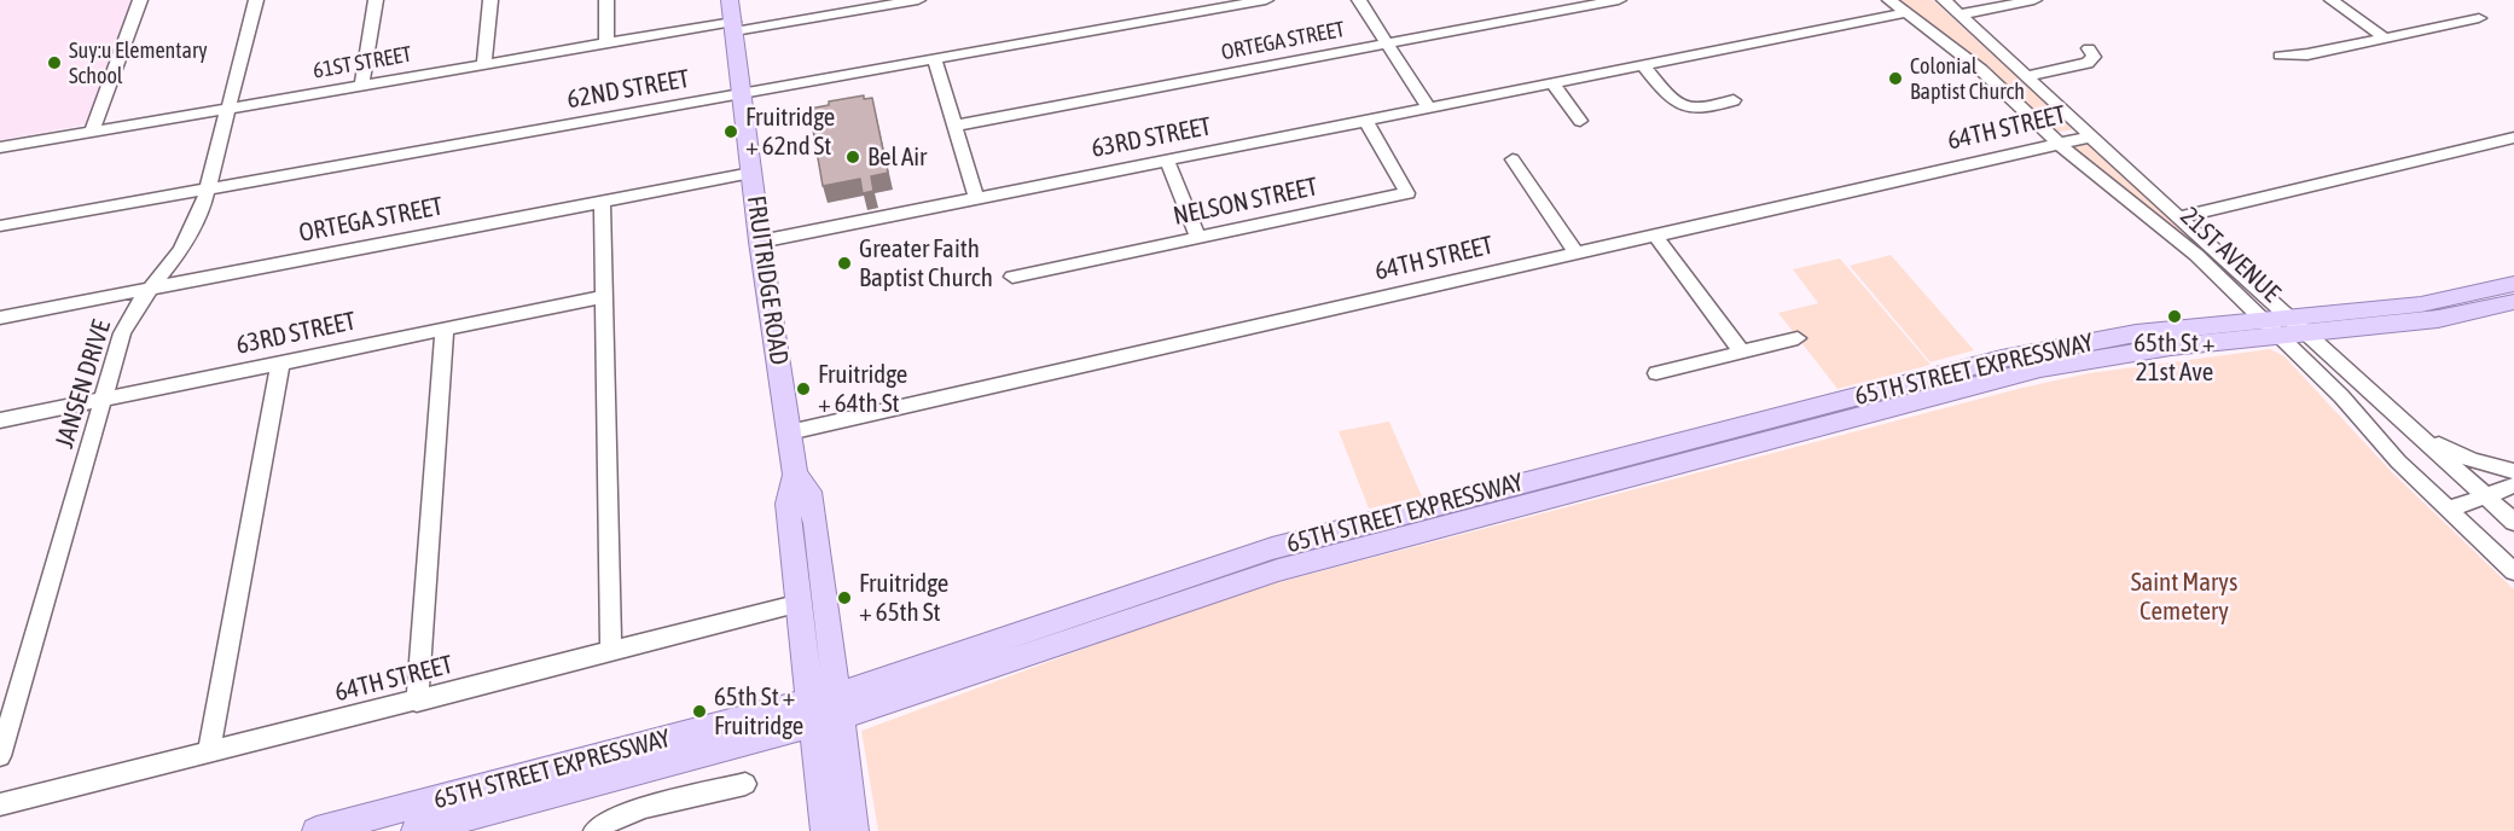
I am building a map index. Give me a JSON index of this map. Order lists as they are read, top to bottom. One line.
{"streets":{"main road":["FRUITRIDGE ROAD","65TH STREET EXPRESSWAY"],"street":["ORTEGA STREET","61ST STREET","62ND STREET","64TH STREET","63RD STREET","NELSON STREET","21ST AVENUE","JANSEN DRIVE"]},"crossings":[["ORTEGA STREET","FRUITRIDGE ROAD"],["ORTEGA STREET","JANSEN DRIVE"],["61ST STREET","FRUITRIDGE ROAD"],["61ST STREET","JANSEN DRIVE"],["62ND STREET","FRUITRIDGE ROAD"],["62ND STREET","JANSEN DRIVE"],["64TH STREET","21ST AVENUE"],["64TH STREET","FRUITRIDGE ROAD"],["63RD STREET","NELSON STREET"],["63RD STREET","21ST AVENUE"],["63RD STREET","FRUITRIDGE ROAD"],["63RD STREET","JANSEN DRIVE"],["21ST AVENUE","65TH STREET EXPRESSWAY"],["FRUITRIDGE ROAD","65TH STREET EXPRESSWAY"]],"parks":["Saint Marys Cemetery"],"places":["Suy:u Elementary School","Colonial Baptist Church","Fruitridge + 62nd St","Bel Air","Greater Faith Baptist Church","65th St + 21st Ave","Fruitridge + 64th St","Fruitridge + 65th St","65th St + Fruitridge"]}
